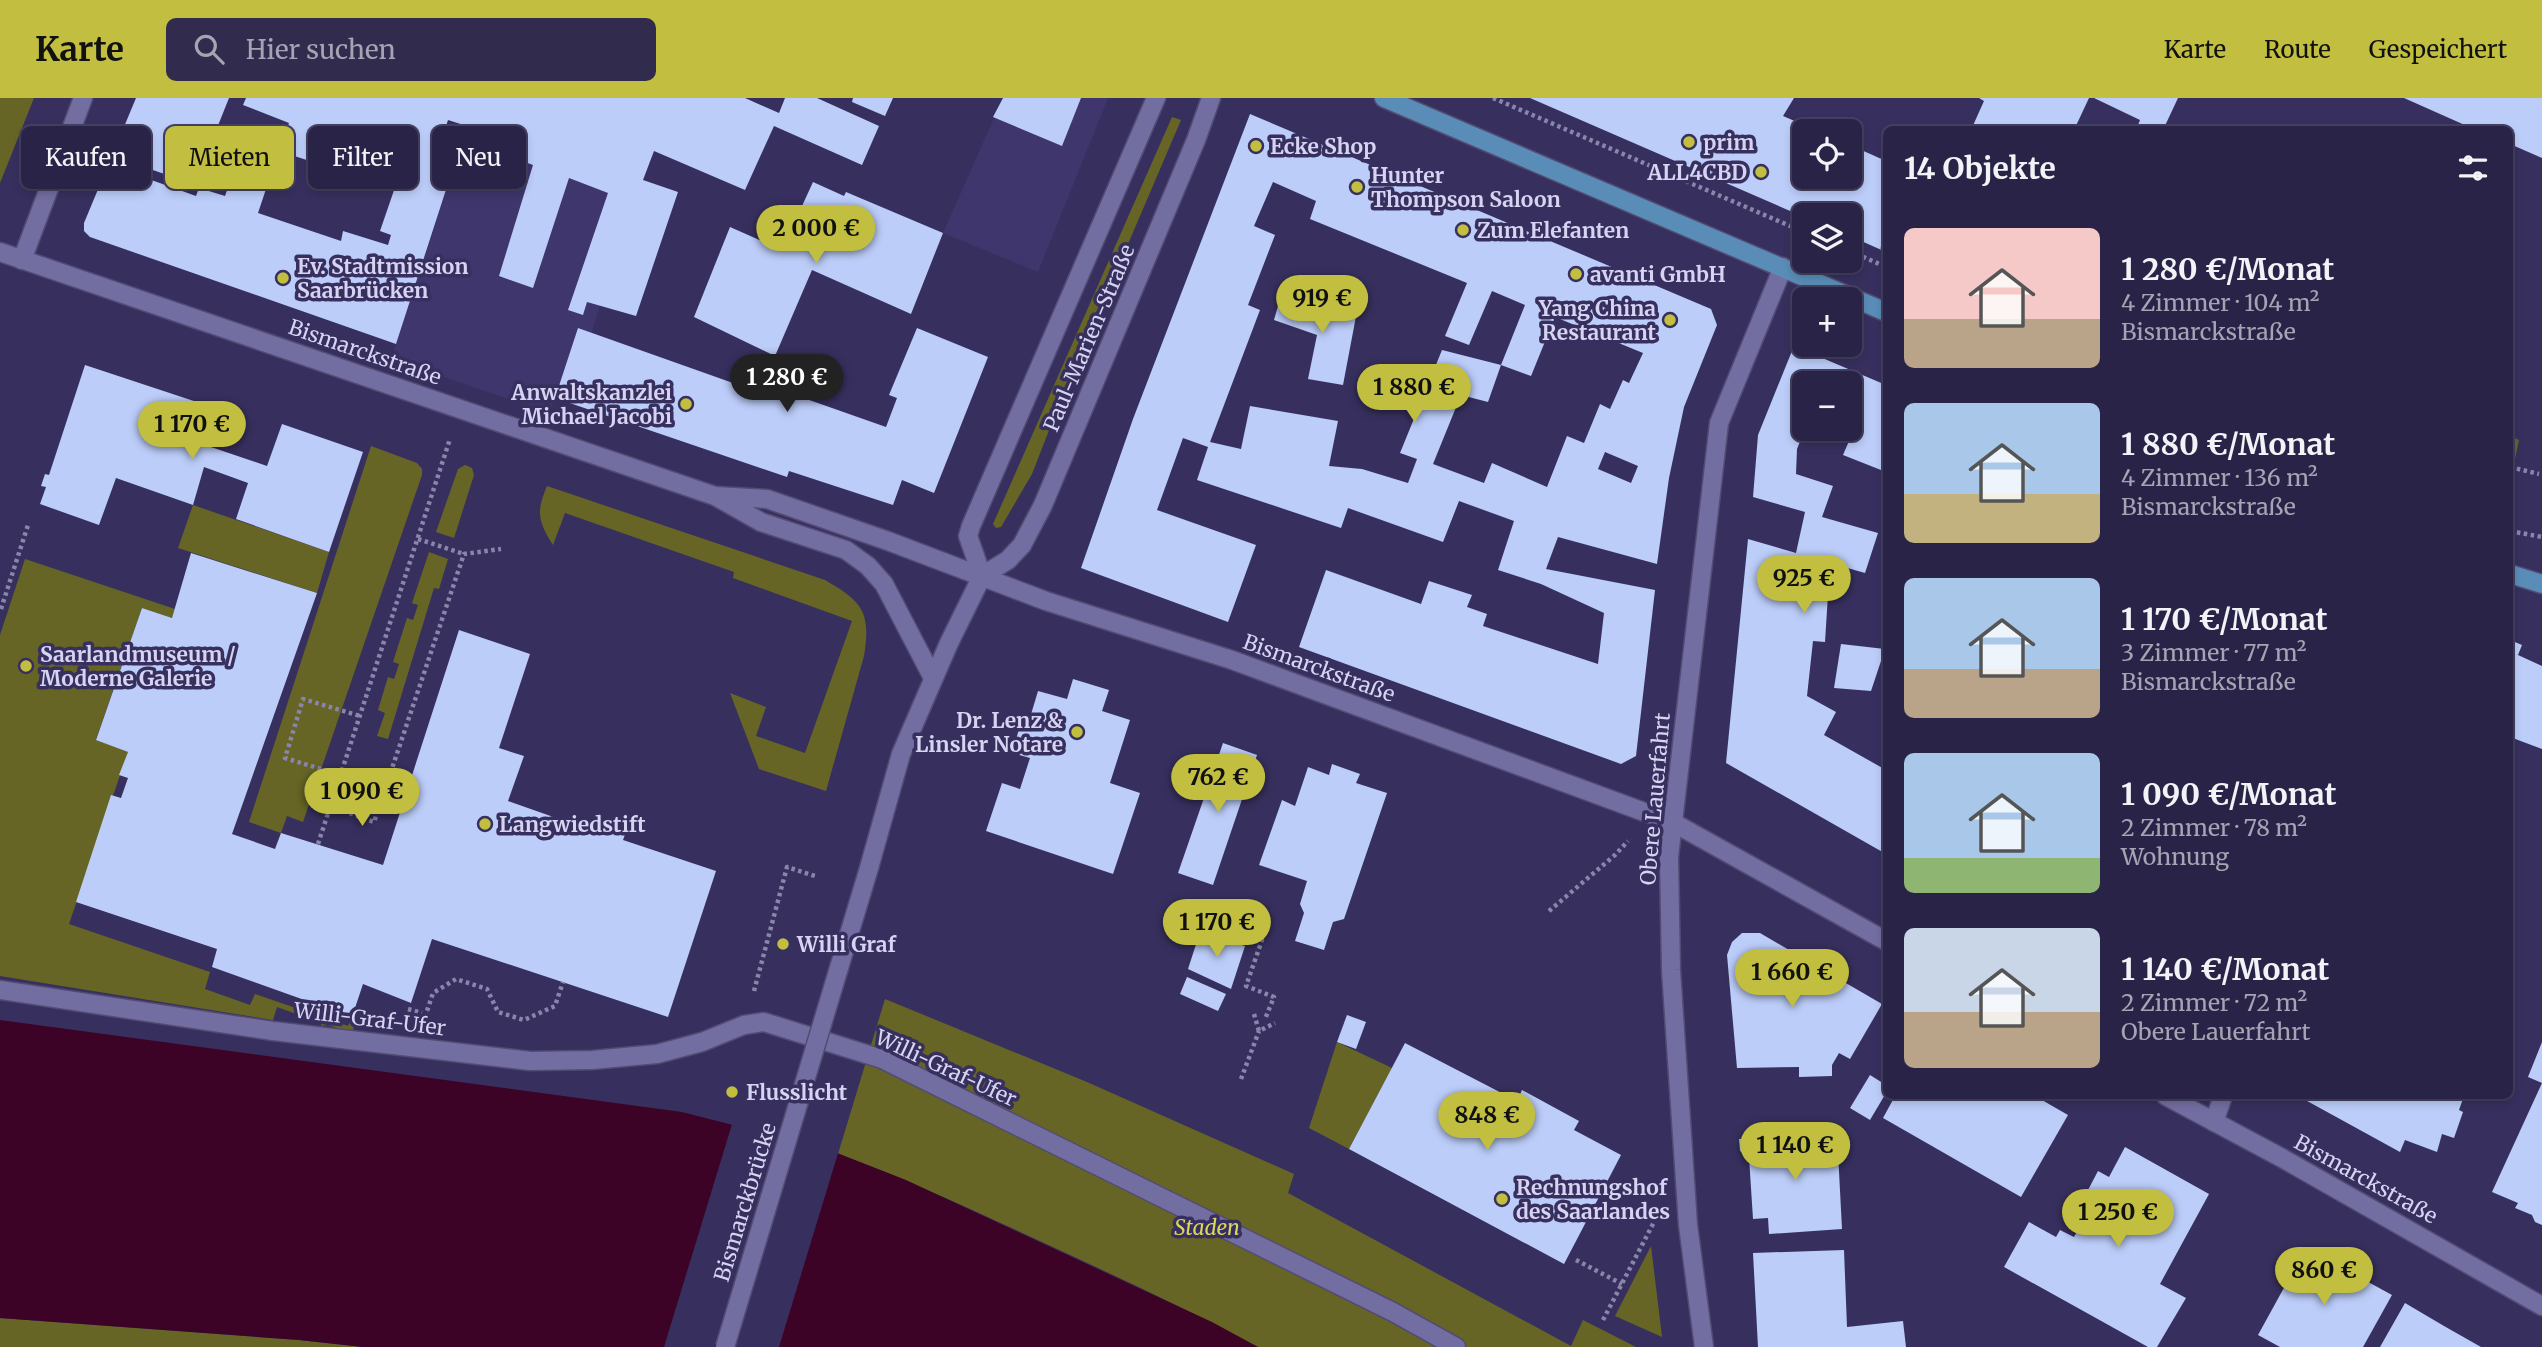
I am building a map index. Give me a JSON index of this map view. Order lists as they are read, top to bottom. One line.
{"streets":{"street":["Paul-Marien-Straße","Bismarckstraße","Obere Lauerfahrt","Willi-Graf-Ufer","Bismarckbrücke"]},"crossings":[["Paul-Marien-Straße","Bismarckstraße"],["Bismarckstraße","Obere Lauerfahrt"],["Bismarckstraße","Bismarckbrücke"]],"parks":["Staden"],"places":["prim","Ecke Shop","ALL4CBD","Hunter Thompson Saloon","Zum Elefanten","avanti GmbH","Ev. Stadtmission Saarbrücken","Yang China Restaurant","Anwaltskanzlei Michael Jacobi","Saarlandmuseum / Moderne Galerie","Dr. Lenz & Linsler Notare","Langwiedstift","Willi Graf","Flusslicht","Rechnungshof des Saarlandes"],"page":{"header":"Karte","search":"Hier suchen","nav":["Karte","Route","Gespeichert"],"map_buttons":["+","−"],"chip":["Kaufen","Mieten","Filter","Neu"],"heading":"14 Objekte","price":["2 000 €","919 €","1 280 €","1 880 €","1 170 €","925 €","762 €","1 090 €","1 170 €","1 660 €","848 €","1 140 €","1 250 €","860 €"],"list":[{"name":"1 280 €/Monat","note":"4 Zimmer · 104 m² · Bismarckstraße"},{"name":"1 880 €/Monat","note":"4 Zimmer · 136 m² · Bismarckstraße"},{"name":"1 170 €/Monat","note":"3 Zimmer · 77 m² · Bismarckstraße"},{"name":"1 090 €/Monat","note":"2 Zimmer · 78 m² · Wohnung"},{"name":"1 140 €/Monat","note":"2 Zimmer · 72 m² · Obere Lauerfahrt"}]}}
